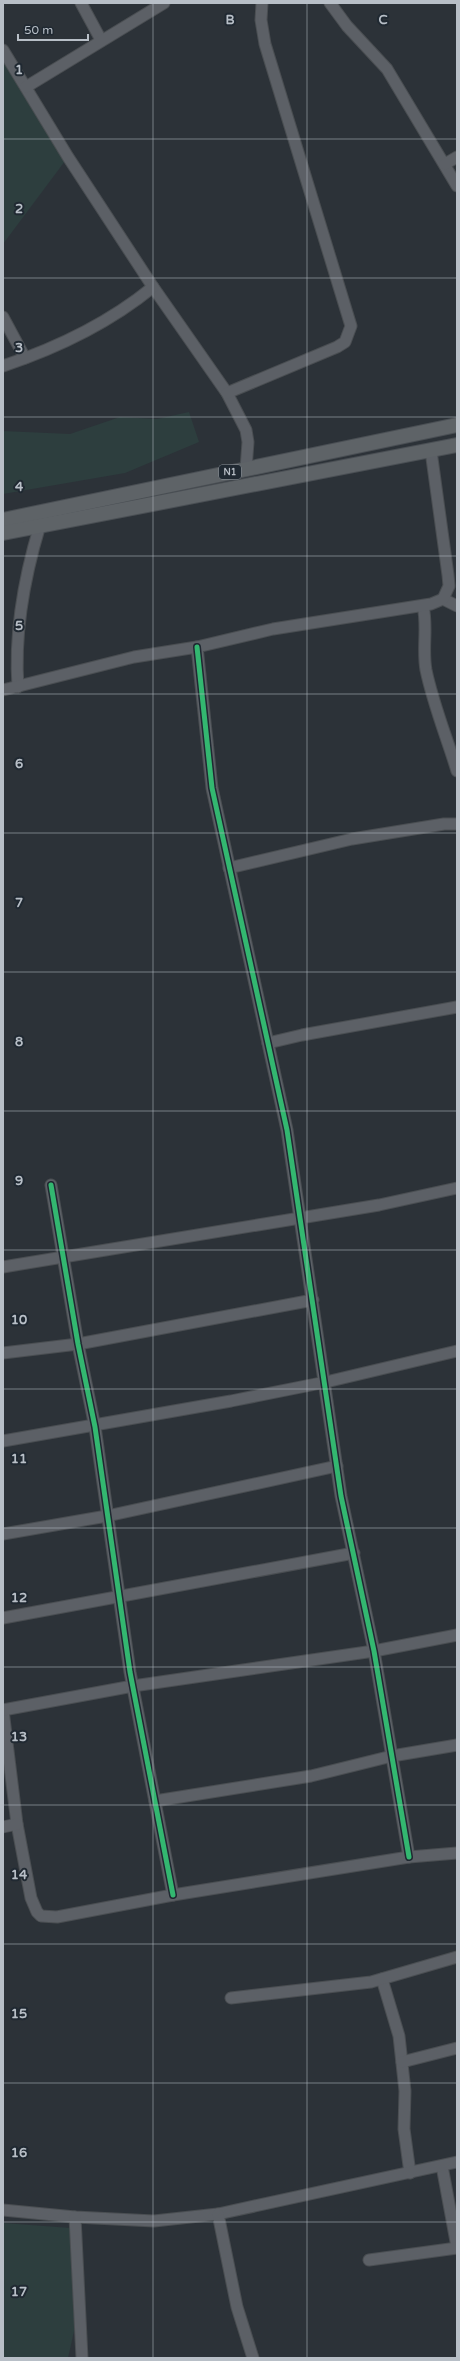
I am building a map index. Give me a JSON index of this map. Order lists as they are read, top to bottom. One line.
{"streets":{"main road":["N1"]},"scale_bar":"50 m","grid":{"columns":["B","C"],"rows":["1","2","3","4","5","6","7","8","9","10","11","12","13","14","15","16","17"]}}
